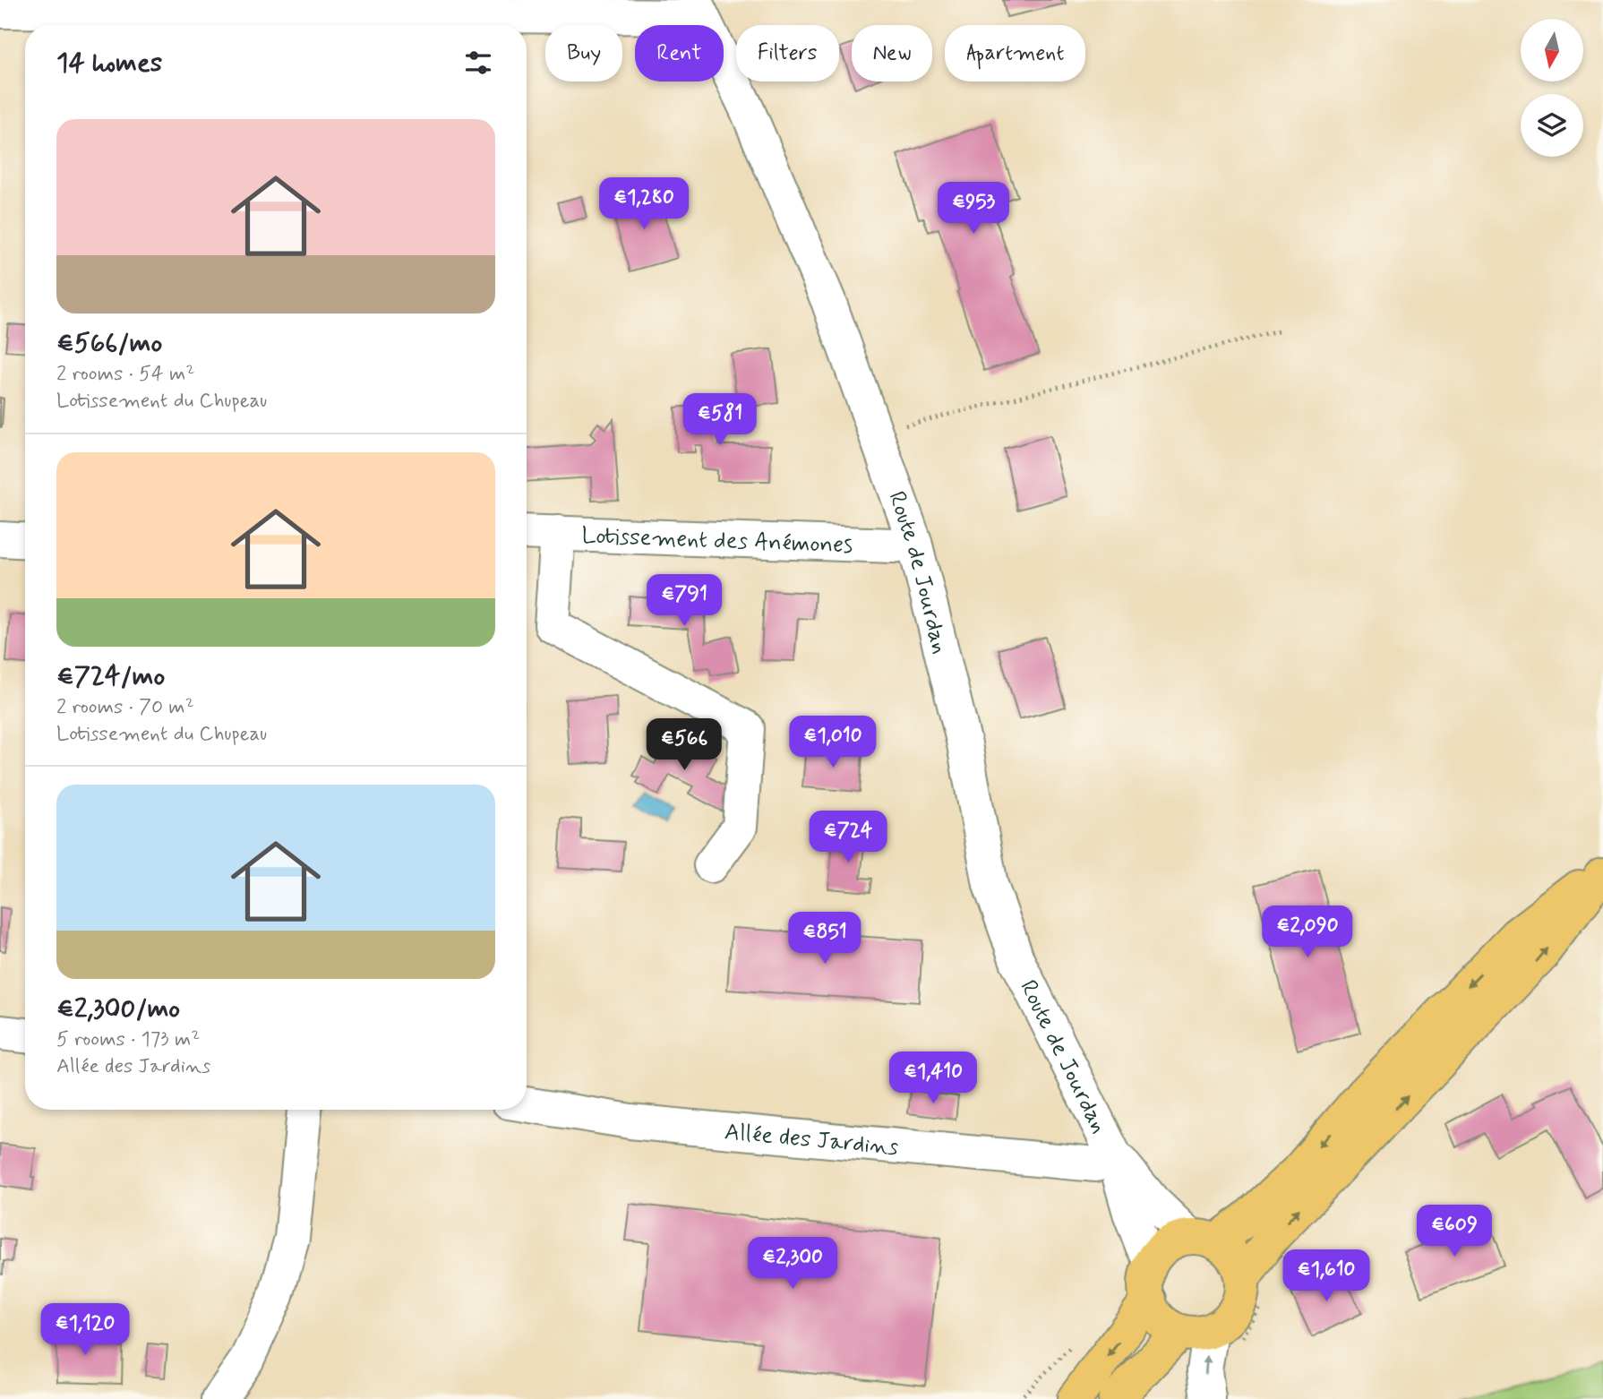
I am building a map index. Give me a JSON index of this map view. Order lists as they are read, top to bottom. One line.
{"streets":{"street":["Lotissement des Anémones","Route de Jourdan","Allée des Jardins"]},"crossings":[["Lotissement des Anémones","Route de Jourdan"],["Route de Jourdan","Allée des Jardins"]],"north":"bottom","page":{"chip":["Buy","Rent","Filters","New","Apartment"],"heading":"14 homes","list":[{"name":"€566/mo","note":"2 rooms · 54 m² · Lotissement du Chupeau"},{"name":"€724/mo","note":"2 rooms · 70 m² · Lotissement du Chupeau"},{"name":"€2,300/mo","note":"5 rooms · 173 m² · Allée des Jardins"}],"price":["€1,280","€953","€581","€791","€1,010","€566","€724","€2,090","€851","€1,410","€609","€2,300","€1,610","€1,120"]}}
